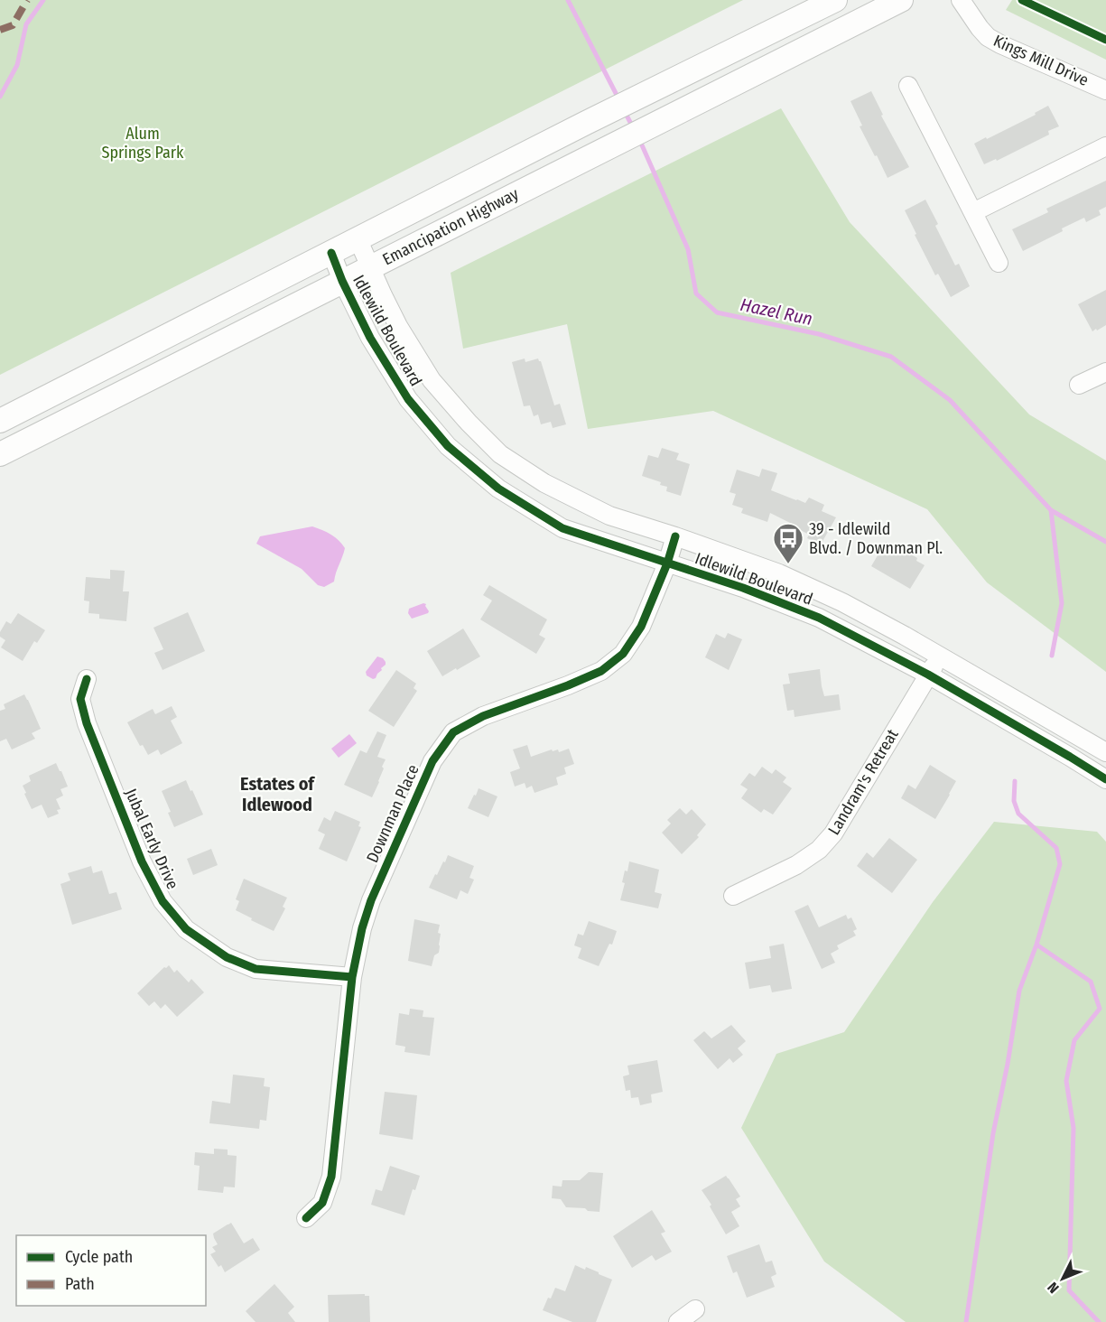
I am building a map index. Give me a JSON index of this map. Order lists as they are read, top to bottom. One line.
{"streets":{"main road":["Emancipation Highway"],"street":["Kings Mill Drive","Idlewild Boulevard","Landram's Retreat","Downman Place","Jubal Early Drive"]},"crossings":[["Emancipation Highway","Idlewild Boulevard"],["Idlewild Boulevard","Landram's Retreat"],["Idlewild Boulevard","Downman Place"],["Downman Place","Jubal Early Drive"]],"districts":["Estates of Idlewood"],"water":["Hazel Run"],"parks":["Alum Springs Park"],"places":{"bus stop":["39 - Idlewild Blvd. / Downman Pl."]},"legend":["Cycle path","Path"],"north":"bottom left"}
